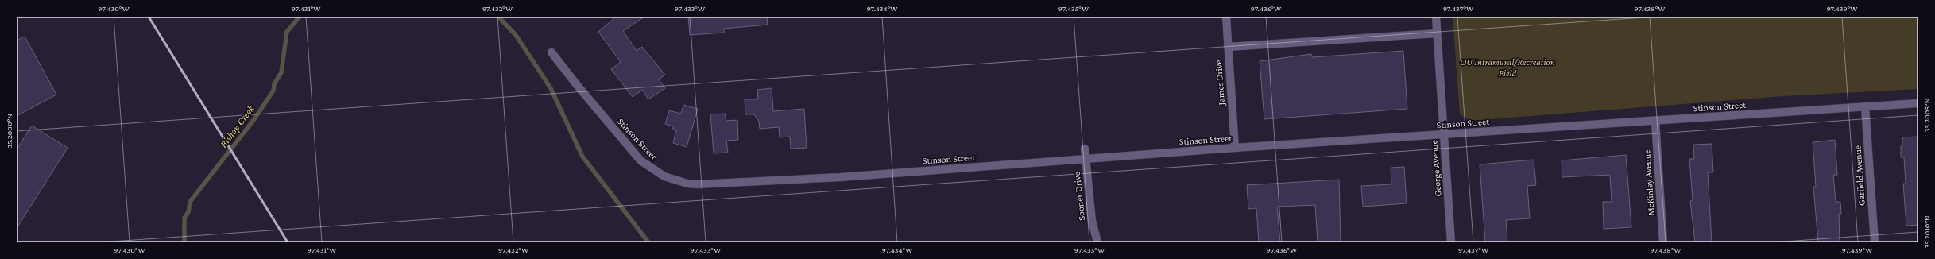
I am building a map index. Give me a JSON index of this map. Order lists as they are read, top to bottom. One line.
{"streets":{"street":["James Drive","Stinson Street","George Avenue","Garfield Avenue","McKinley Avenue","Sooner Drive"]},"crossings":[["James Drive","Stinson Street"],["Stinson Street","George Avenue"],["Stinson Street","Garfield Avenue"],["Stinson Street","McKinley Avenue"],["Stinson Street","Sooner Drive"]],"water":["Bishop Creek"],"parks":["OU Intramural/Recreation Field"],"coordinates":["97.430°W","97.431°W","97.432°W","97.433°W","97.434°W","97.435°W","97.436°W","97.437°W","97.438°W","97.439°W","35.2005°N","35.2000°N","35.2010°N"]}
